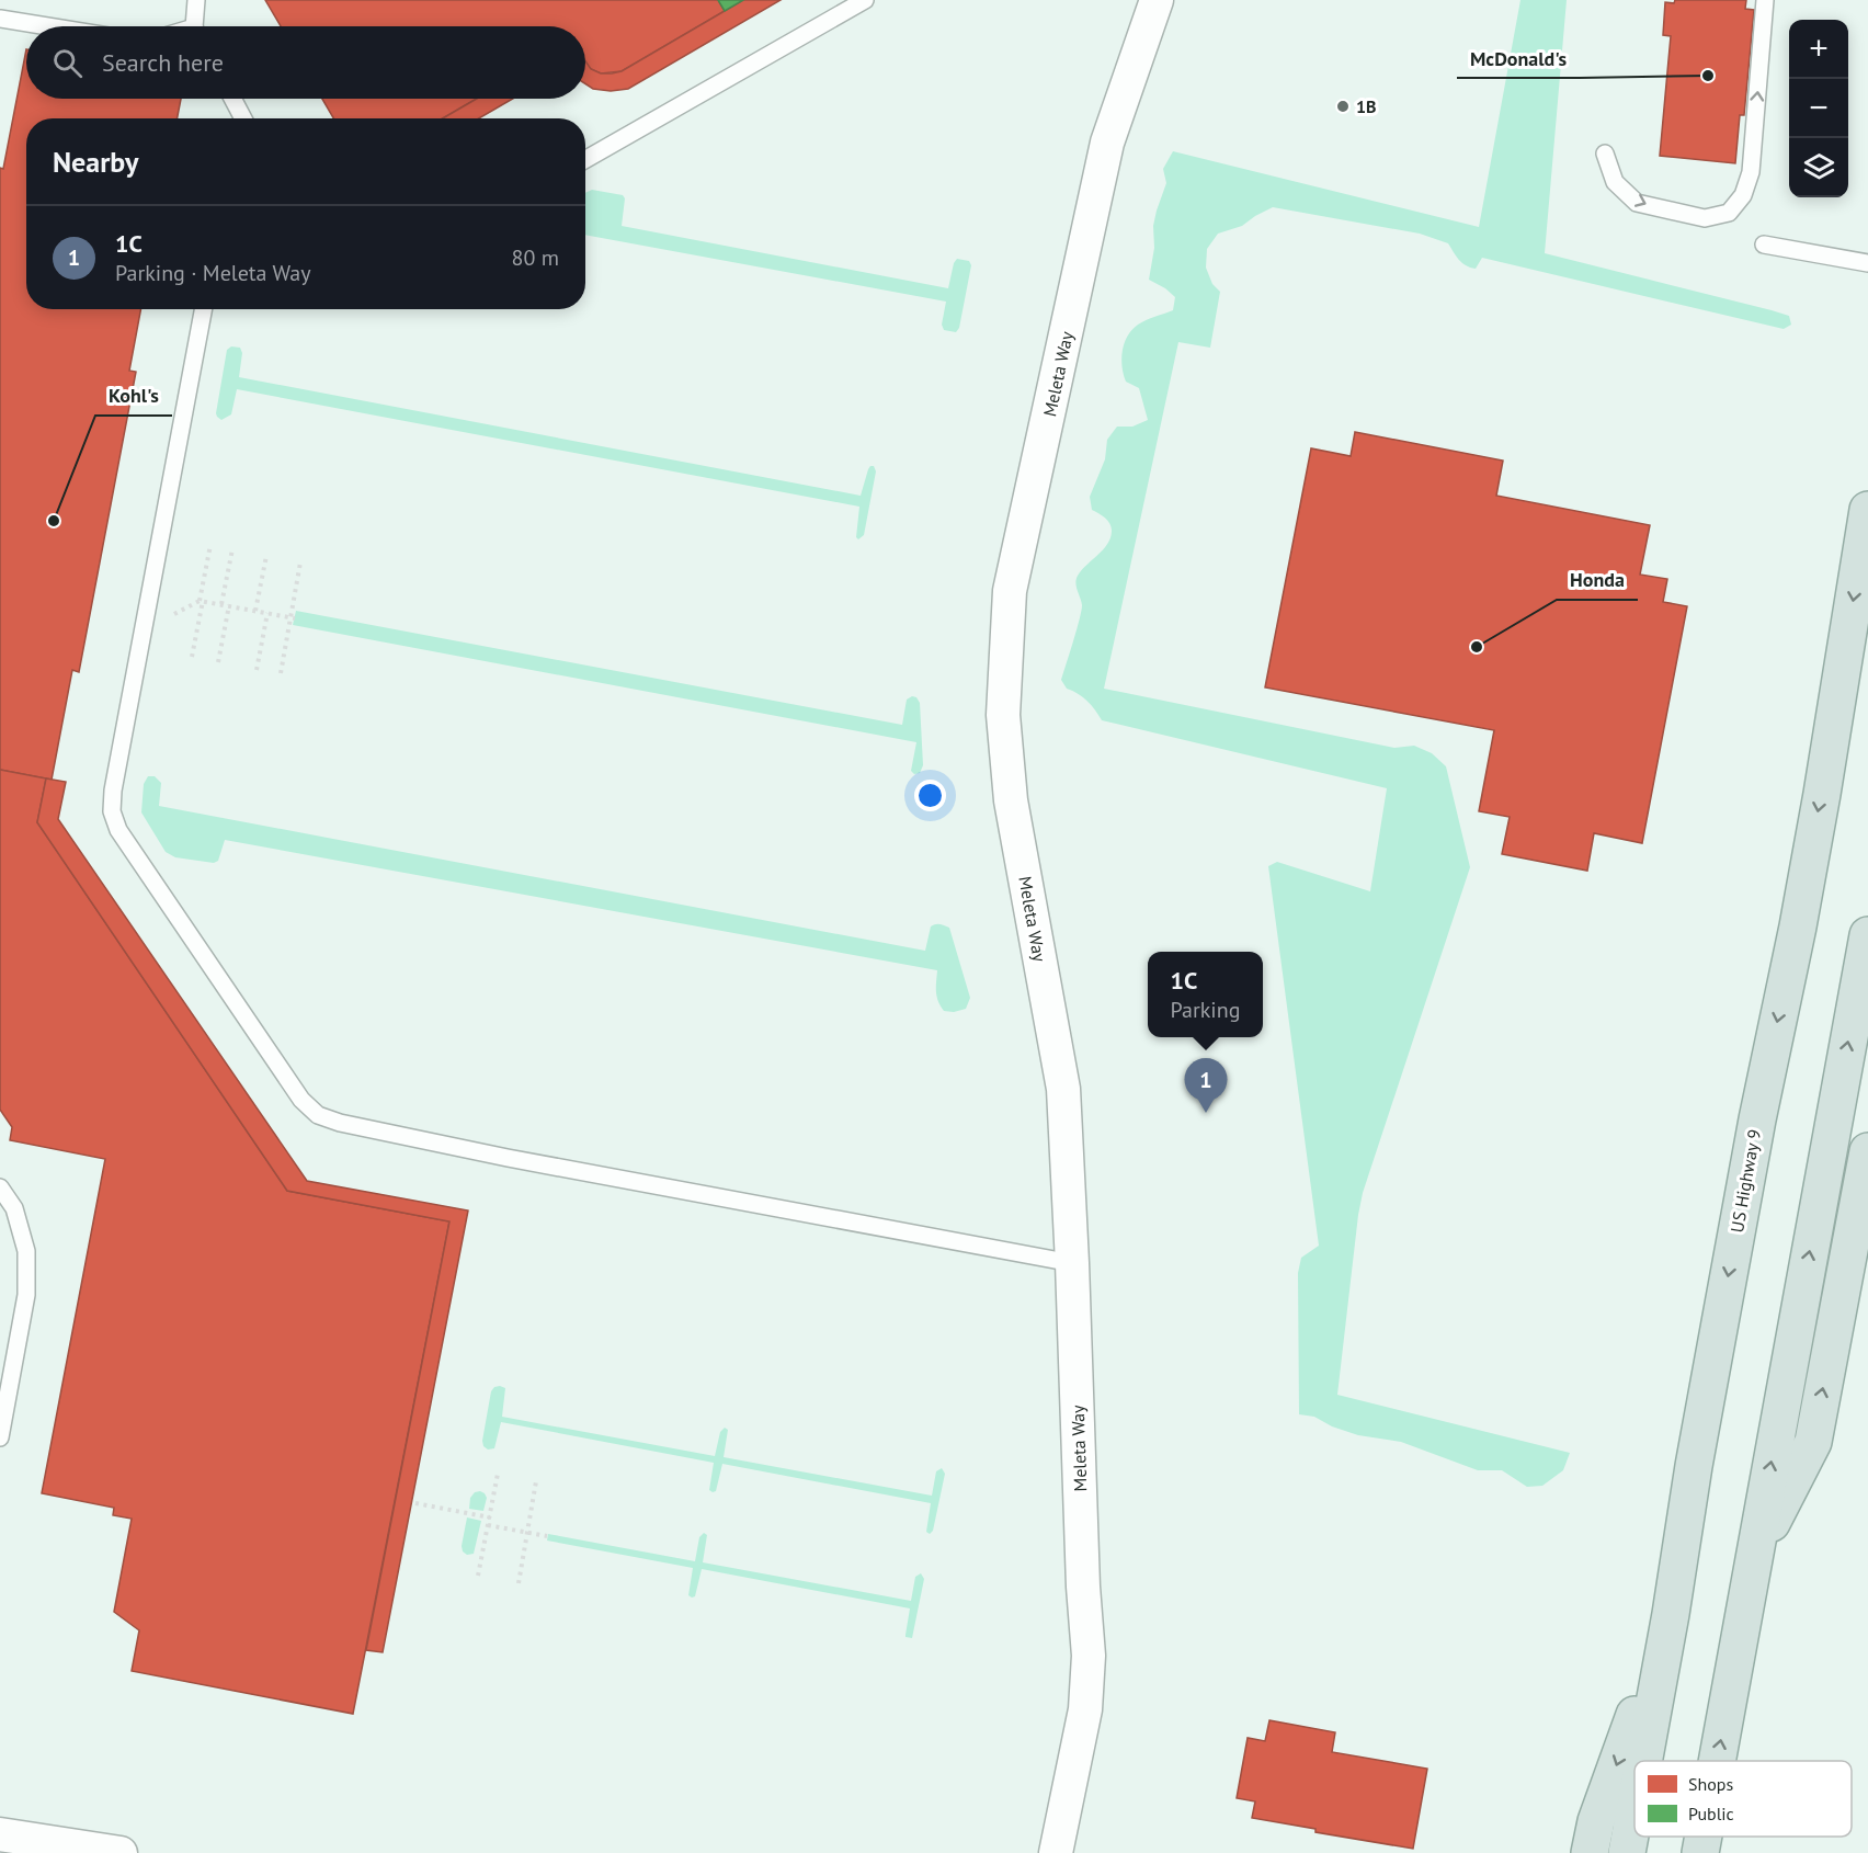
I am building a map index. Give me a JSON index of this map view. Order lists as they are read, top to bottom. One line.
{"streets":{"highway":["US Highway 9"],"street":["Meleta Way"]},"places":["McDonald's","1B","Kohl's","Honda"],"legend":["Shops","Public"],"page":{"map_buttons":["+","−"],"search":"Search here","heading":"Nearby","list":[{"mark":"1","name":"1C","note":"Parking · Meleta Way","value":"80 m"}],"popup":["1C","Parking"],"pins":"1"}}
